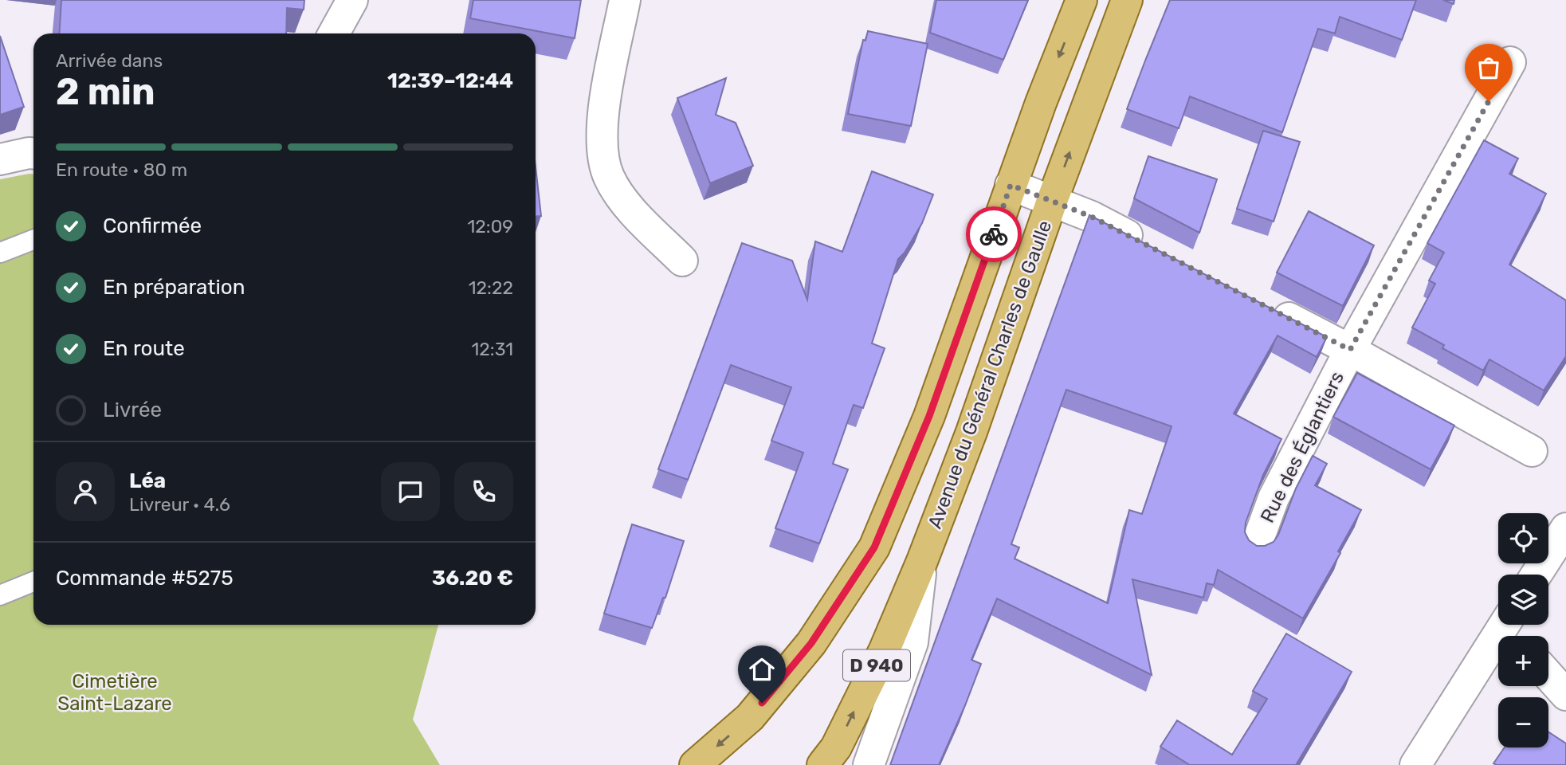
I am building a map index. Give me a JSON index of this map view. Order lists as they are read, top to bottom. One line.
{"streets":{"main road":["Avenue du Général Charles de Gaulle","D 940"],"street":["Rue des Églantiers"]},"parks":["Cimetière Saint-Lazare"],"page":{"heading":["2 min","Arrivée dans","12:39–12:44"],"panel":["Léa","Livreur · 4.6","Commande #5275","36.20 €"],"bar":"En route · 80 m","list":[["Confirmée","12:09"],["En préparation","12:22"],["En route","12:31"],"Livrée"],"map_buttons":["+","−"]}}
